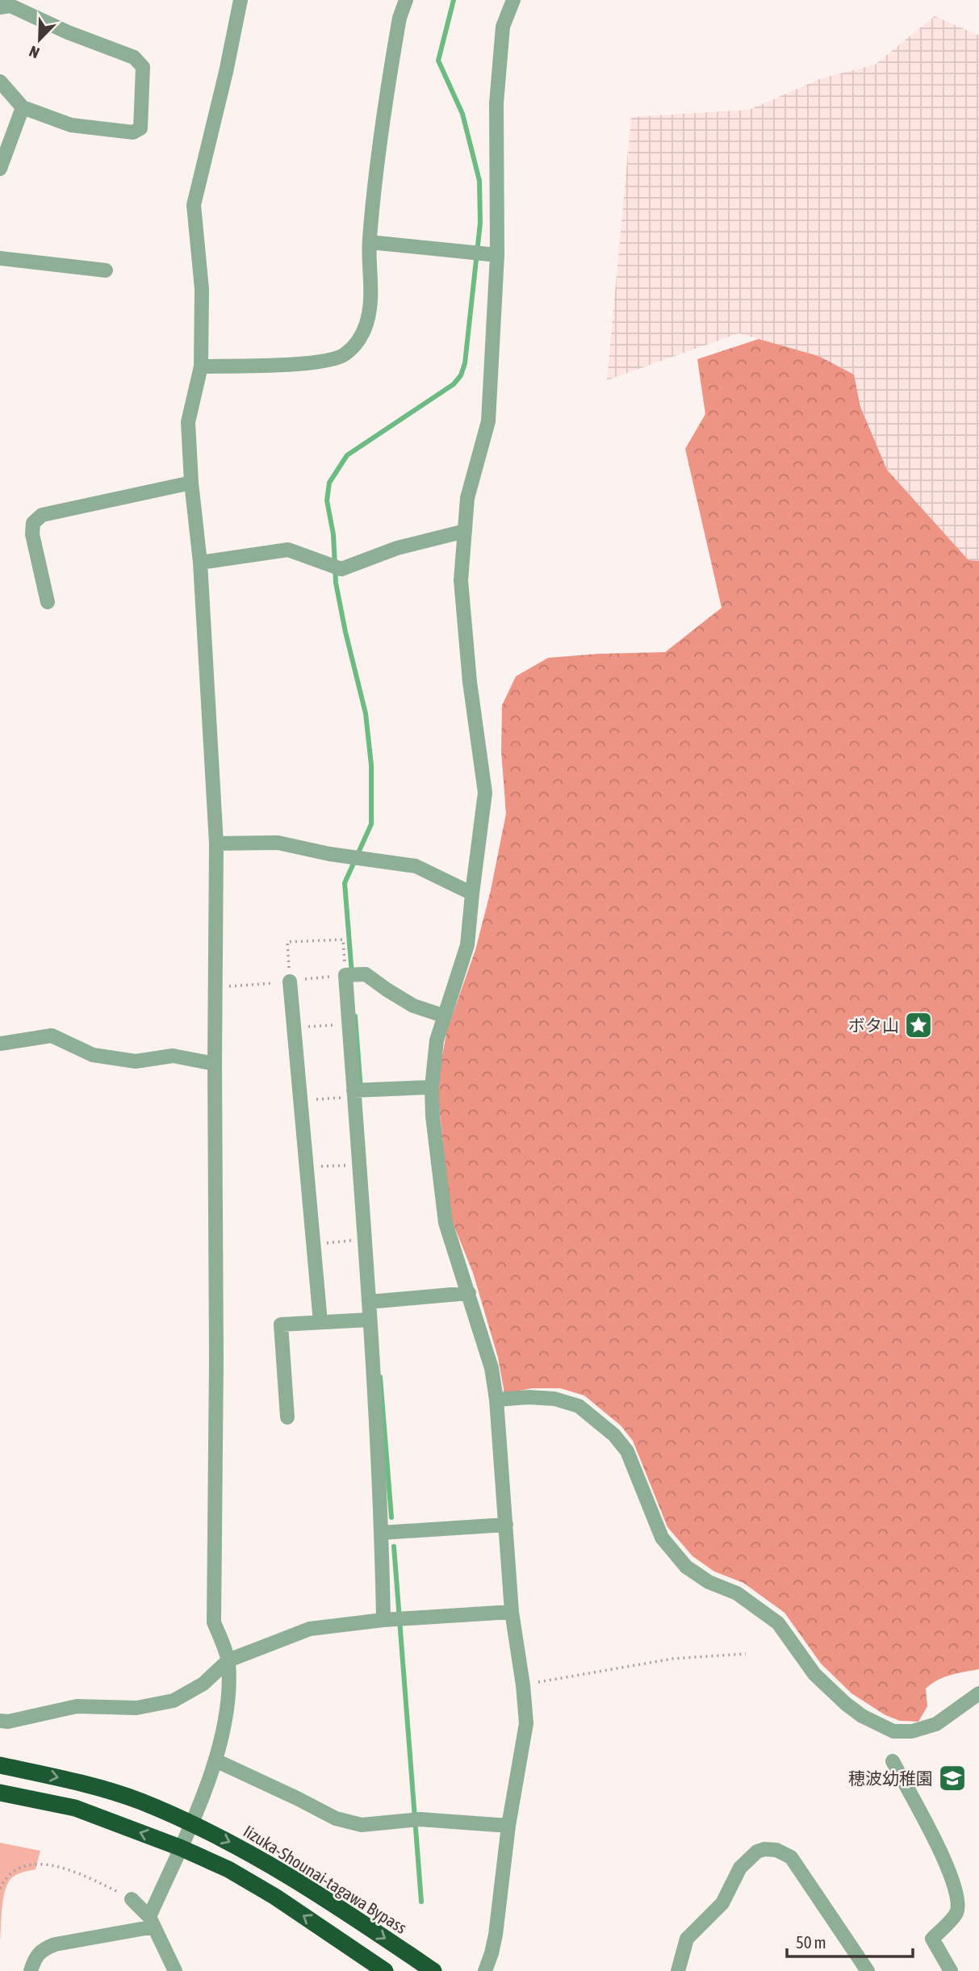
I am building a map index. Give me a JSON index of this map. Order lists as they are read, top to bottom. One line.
{"streets":{"highway":["Iizuka-Shounai-tagawa Bypass"]},"places":{"place":["ボタ山"],"school or university":["穂波幼稚園"]},"scale_bar":"50 m","north":"bottom left"}
